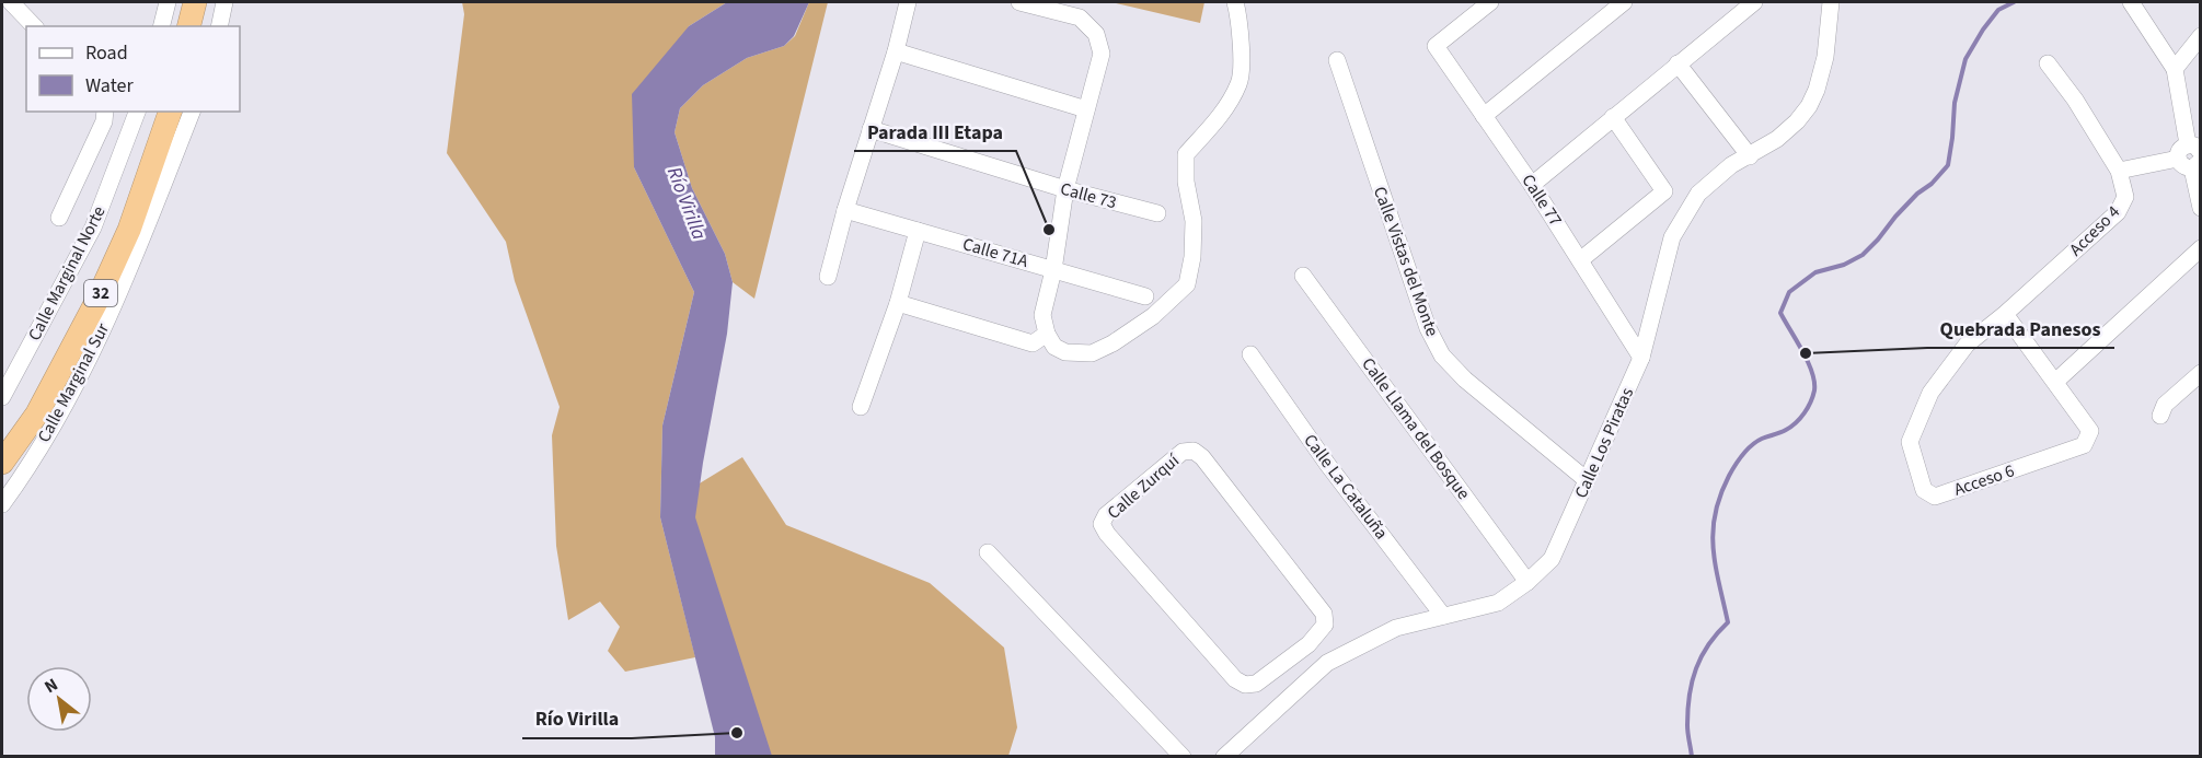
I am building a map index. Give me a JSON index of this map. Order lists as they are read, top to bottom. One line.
{"streets":{"highway":["32"],"street":["Calle 73","Calle 77","Acceso 4","Calle 71A","Calle Vistas del Monte","Calle Marginal Norte","Calle Marginal Sur","Calle Llama del Bosque","Calle Los Piratas","Acceso 6","Calle Zurquí","Calle La Cataluña"]},"crossings":[["Calle 77","Calle Los Piratas"],["Acceso 4","Acceso 6"],["Calle Vistas del Monte","Calle Los Piratas"],["32","Calle Marginal Sur"],["Calle Llama del Bosque","Calle Los Piratas"],["Calle Los Piratas","Calle La Cataluña"]],"water":["Río Virilla"],"places":["Parada III Etapa","Quebrada Panesos","Río Virilla"],"legend":["Road","Water"],"north":"top left"}
